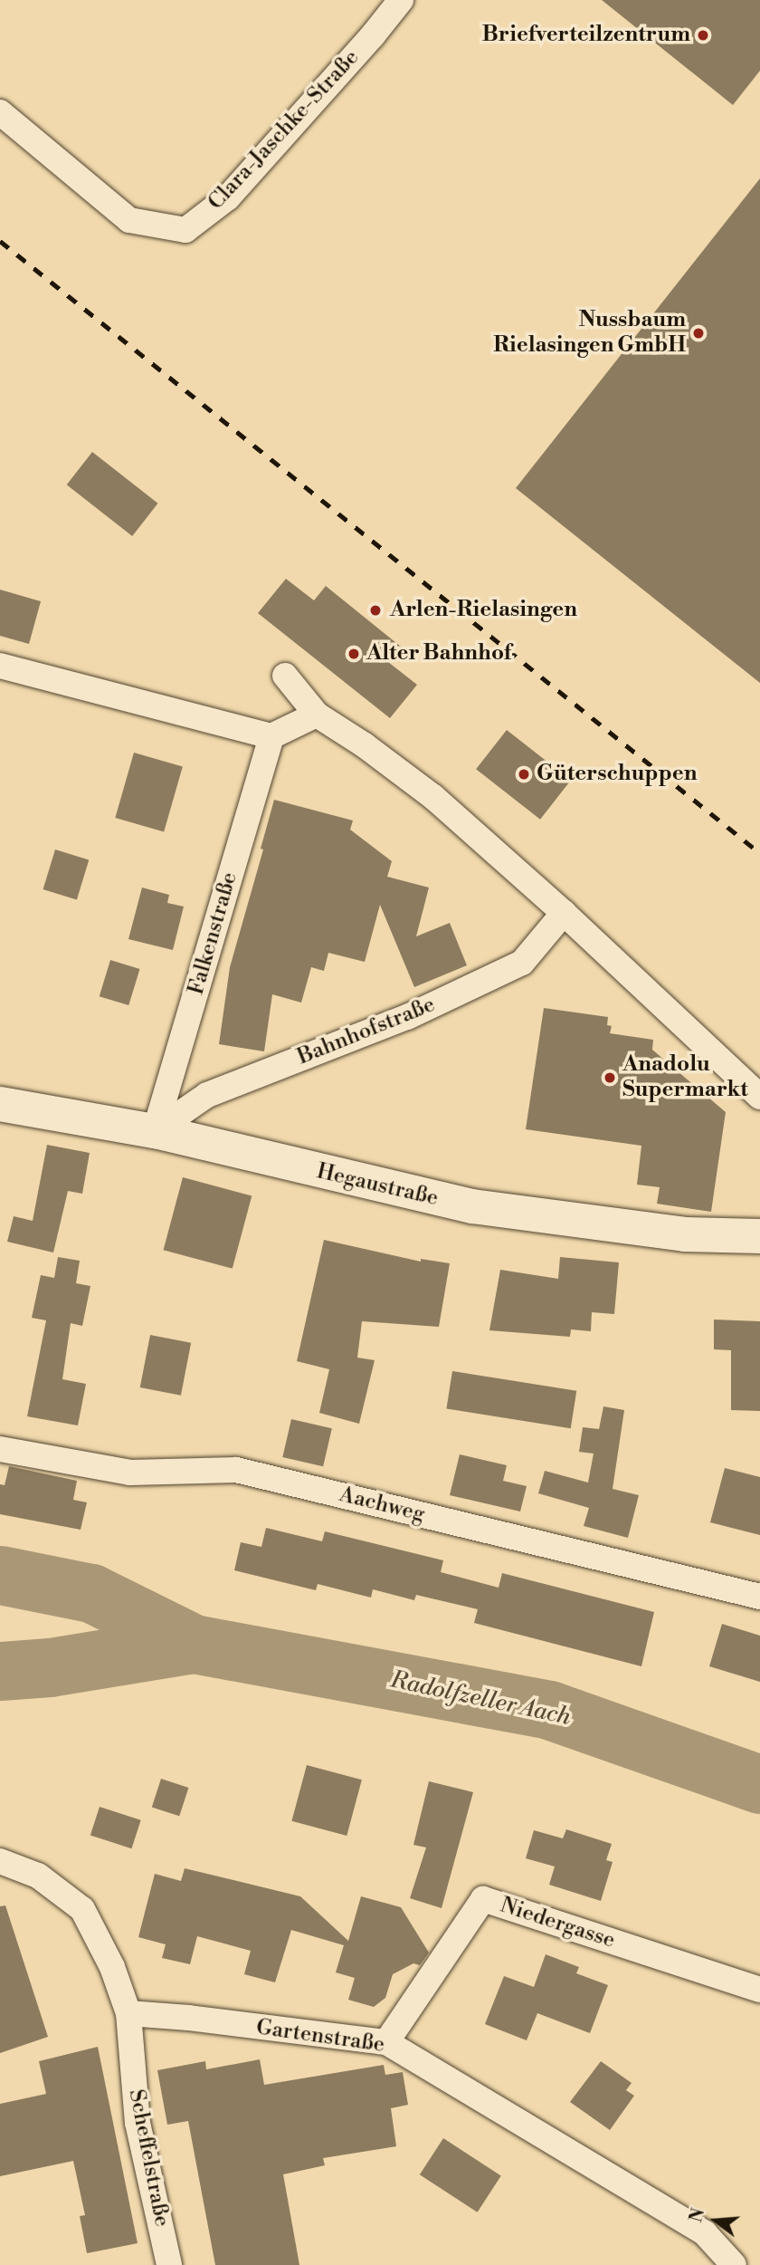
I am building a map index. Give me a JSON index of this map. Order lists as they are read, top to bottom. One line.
{"streets":{"main road":["Hegaustraße"],"street":["Clara-Jaschke-Straße","Falkenstraße","Bahnhofstraße","Aachweg","Niedergasse","Gartenstraße","Scheffelstraße"]},"crossings":[["Falkenstraße","Bahnhofstraße"],["Falkenstraße","Hegaustraße"],["Bahnhofstraße","Hegaustraße"],["Niedergasse","Gartenstraße"],["Gartenstraße","Scheffelstraße"]],"water":["Radolfzeller Aach"],"places":["Briefverteilzentrum","Nussbaum Rielasingen GmbH","Arlen-Rielasingen","Alter Bahnhof","Güterschuppen","Anadolu Supermarkt"],"north":"left"}
